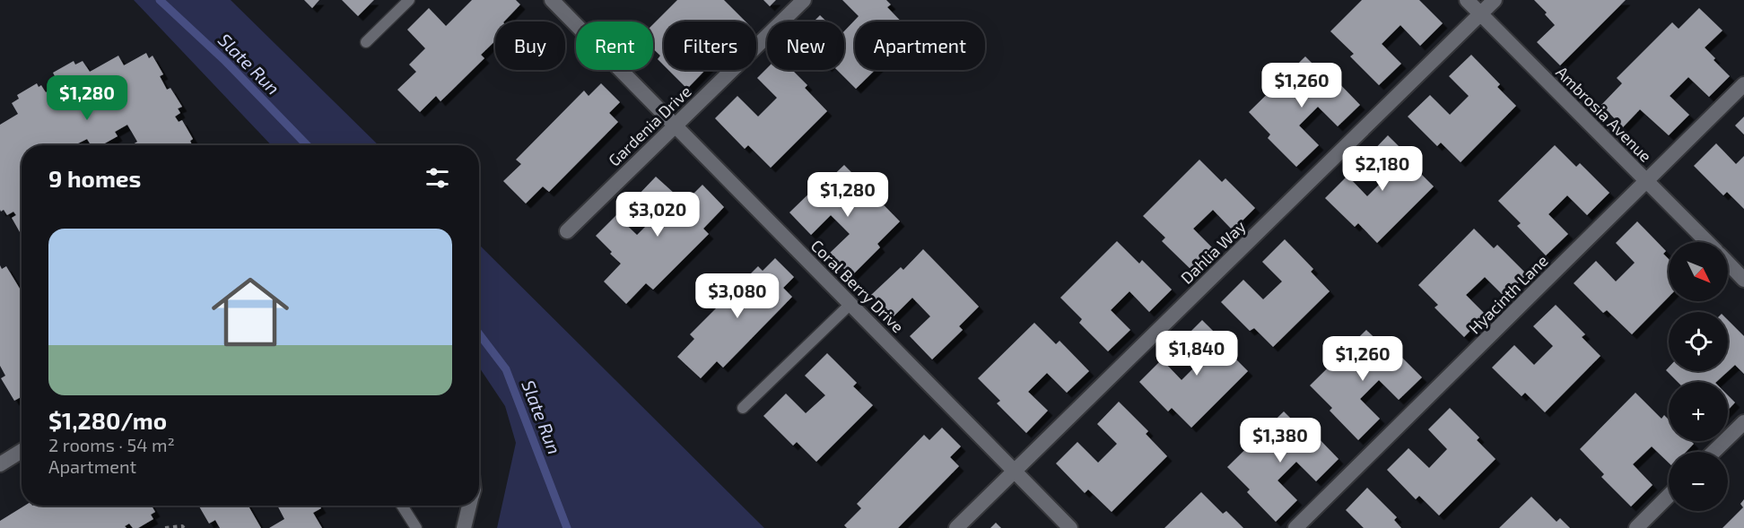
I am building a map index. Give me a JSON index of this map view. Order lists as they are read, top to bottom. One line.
{"streets":{"street":["Ambrosia Avenue","Gardenia Drive","Dahlia Way","Coral Berry Drive","Hyacinth Lane"]},"crossings":[["Ambrosia Avenue","Dahlia Way"],["Ambrosia Avenue","Hyacinth Lane"],["Gardenia Drive","Coral Berry Drive"],["Dahlia Way","Coral Berry Drive"]],"water":["Slate Run"],"north":"bottom right","page":{"chip":["Buy","Rent","Filters","New","Apartment"],"price":["$1,260","$1,280","$2,180","$1,280","$3,020","$3,080","$1,840","$1,260","$1,380"],"heading":"9 homes","list":[{"name":"$1,280/mo","note":"2 rooms · 54 m² · Apartment"}],"map_buttons":["+","−"]}}
